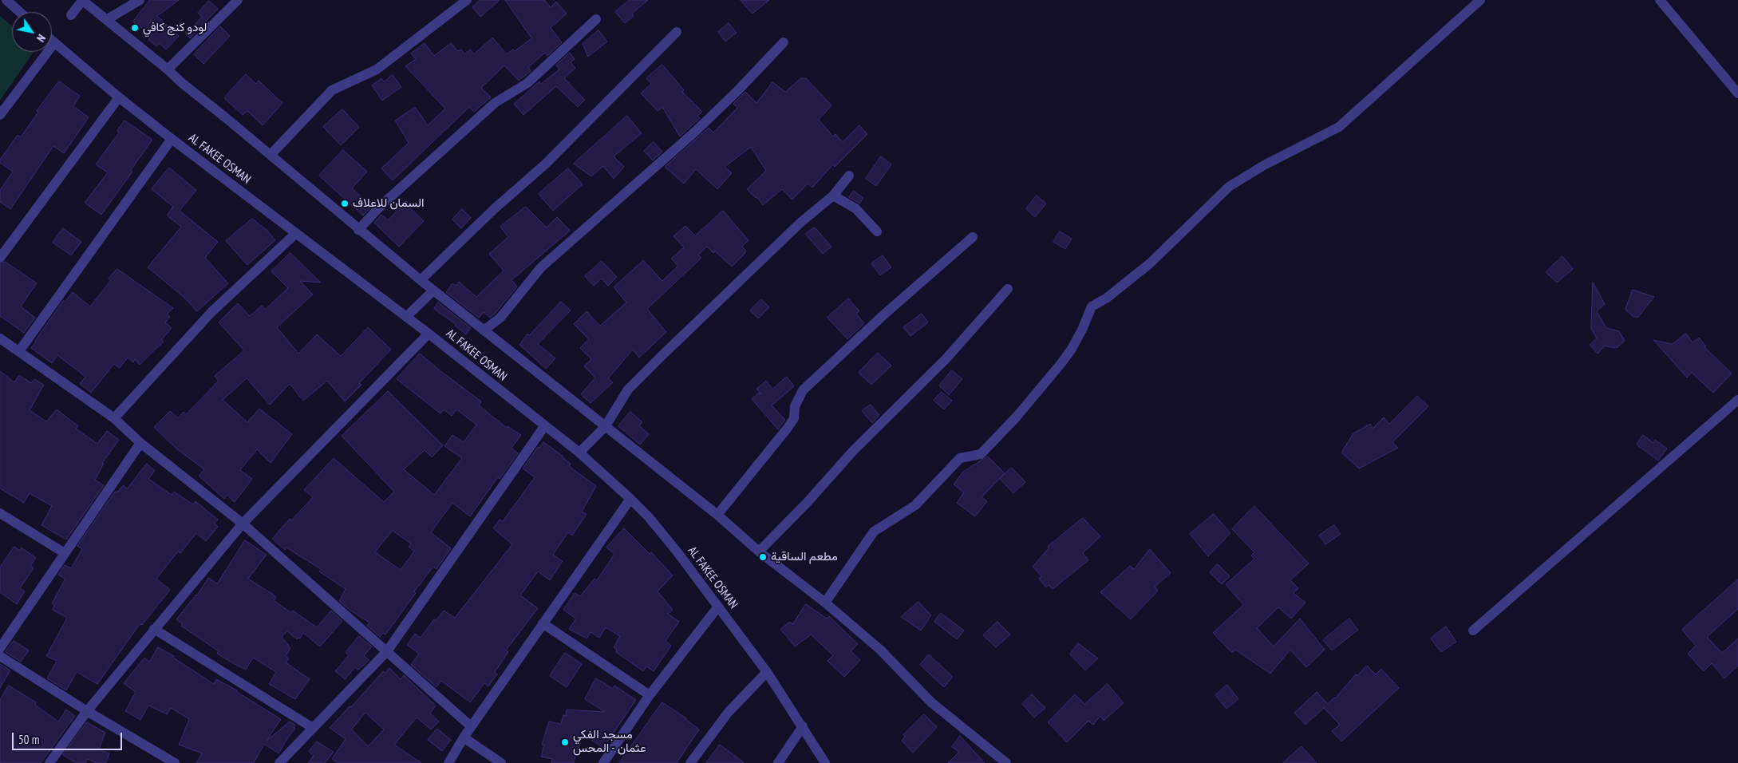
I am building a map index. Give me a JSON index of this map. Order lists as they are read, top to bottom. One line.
{"streets":{"street":["AL FAKEE OSMAN"]},"places":["لودو كنج كافي","السمان للاعلاف","مطعم الساقية","مسجد الفكي عثمان - المحس"],"scale_bar":"50 m","north":"bottom right"}
